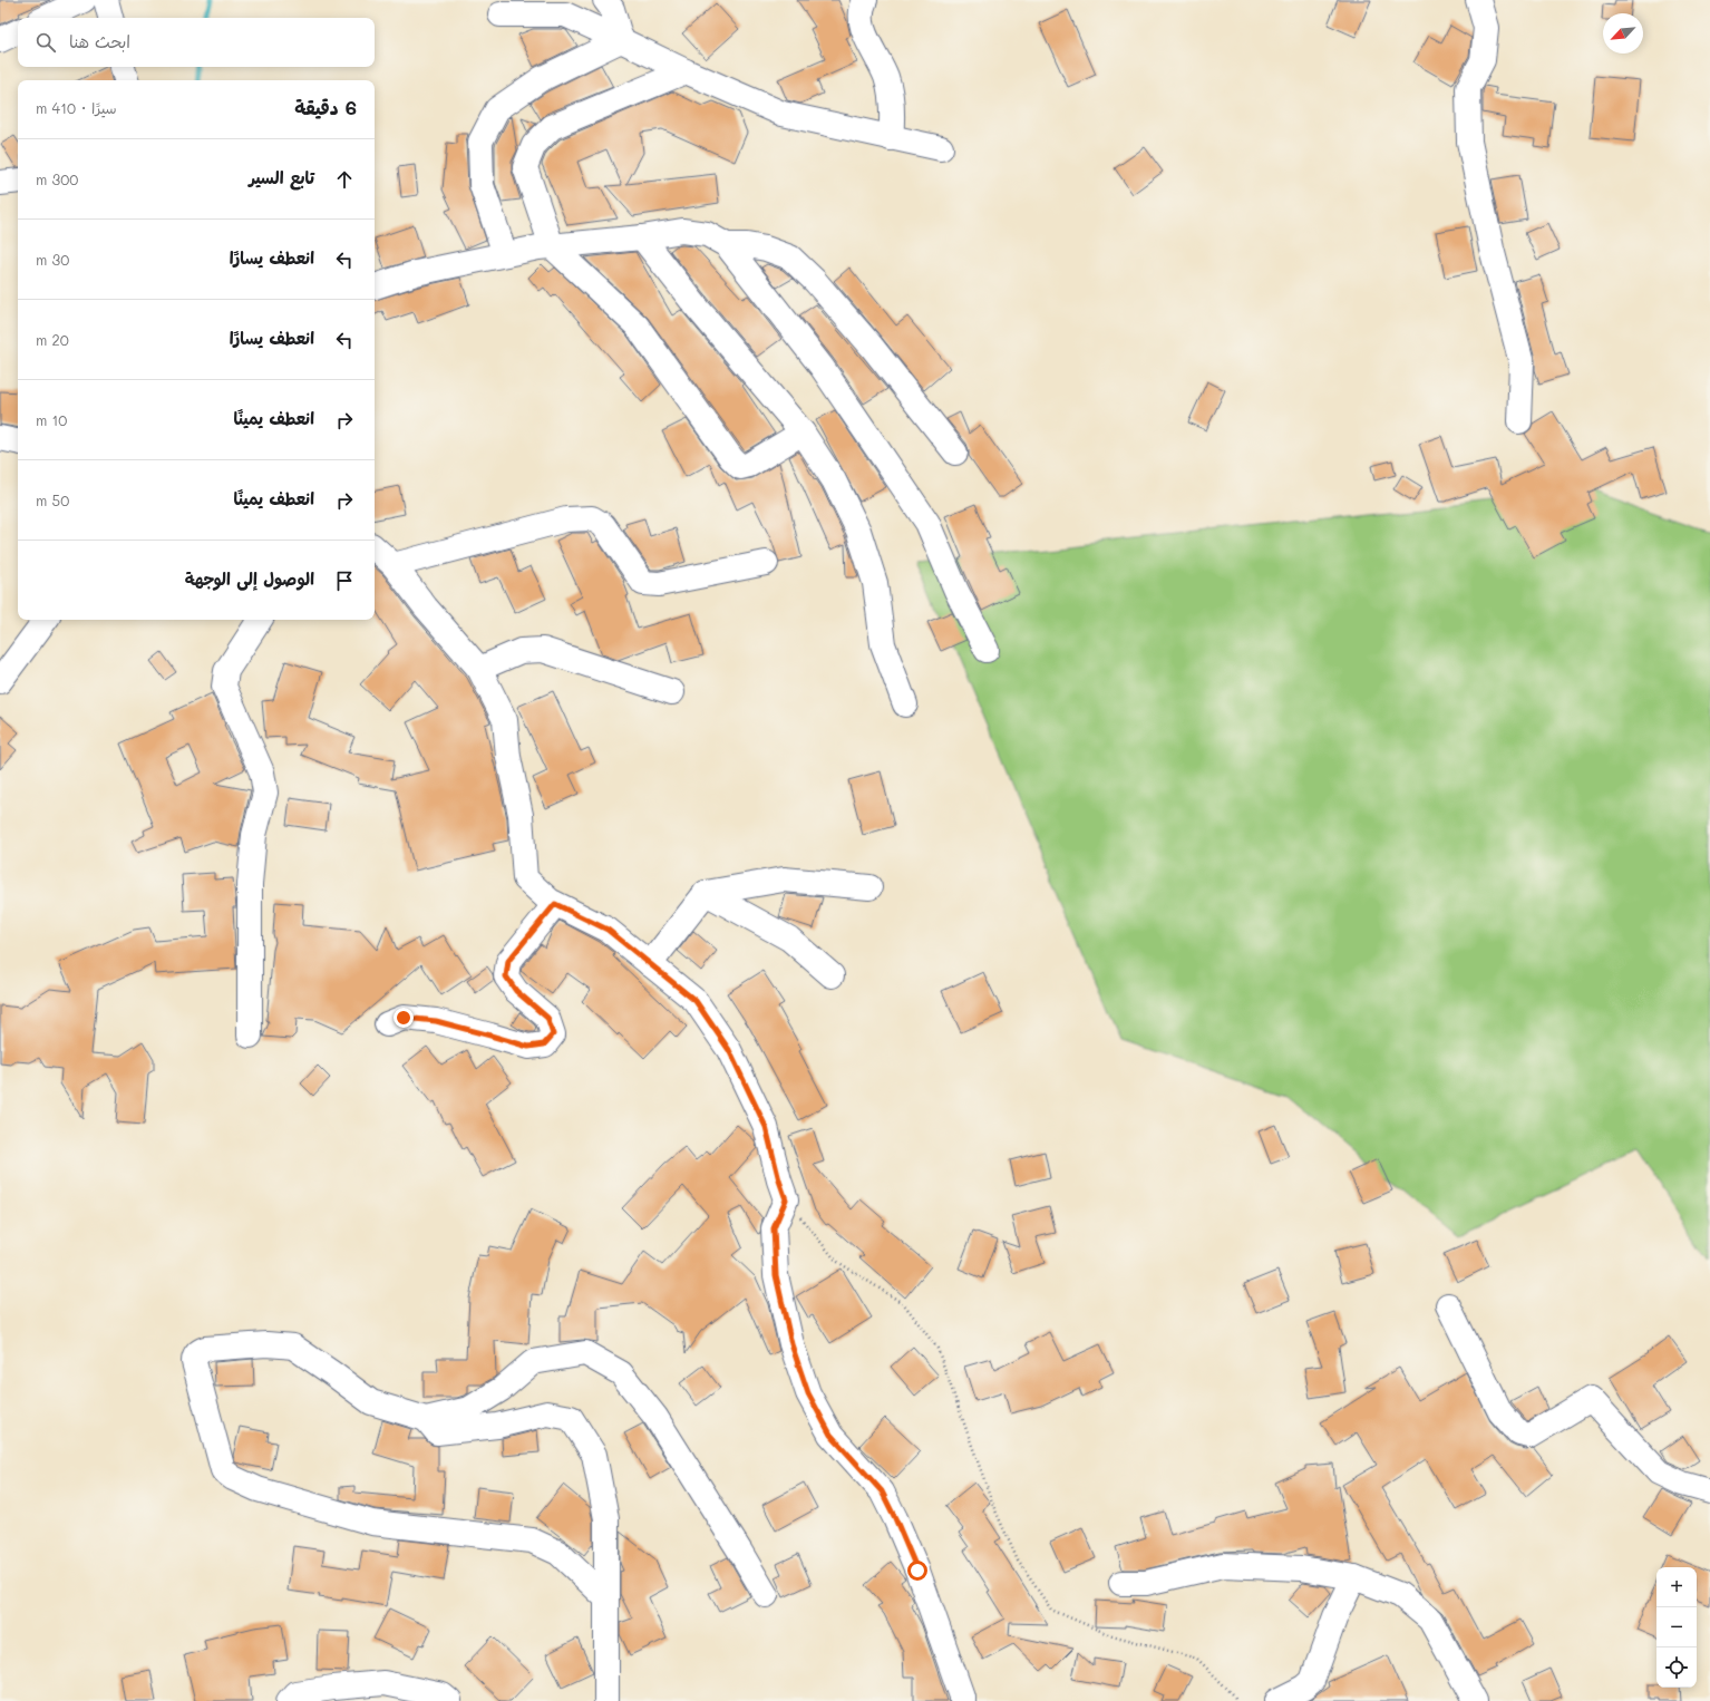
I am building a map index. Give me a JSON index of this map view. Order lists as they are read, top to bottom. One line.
{"north":"bottom left","page":{"search":"ابحث هنا","heading":["6 دقيقة","سيرًا · 410 m"],"list":[["تابع السير","300 m"],["انعطف يسارًا","30 m"],["انعطف يسارًا","20 m"],["انعطف يمينًا","10 m"],["انعطف يمينًا","50 m"],"الوصول إلى الوجهة"],"map_buttons":["+","−"]}}
